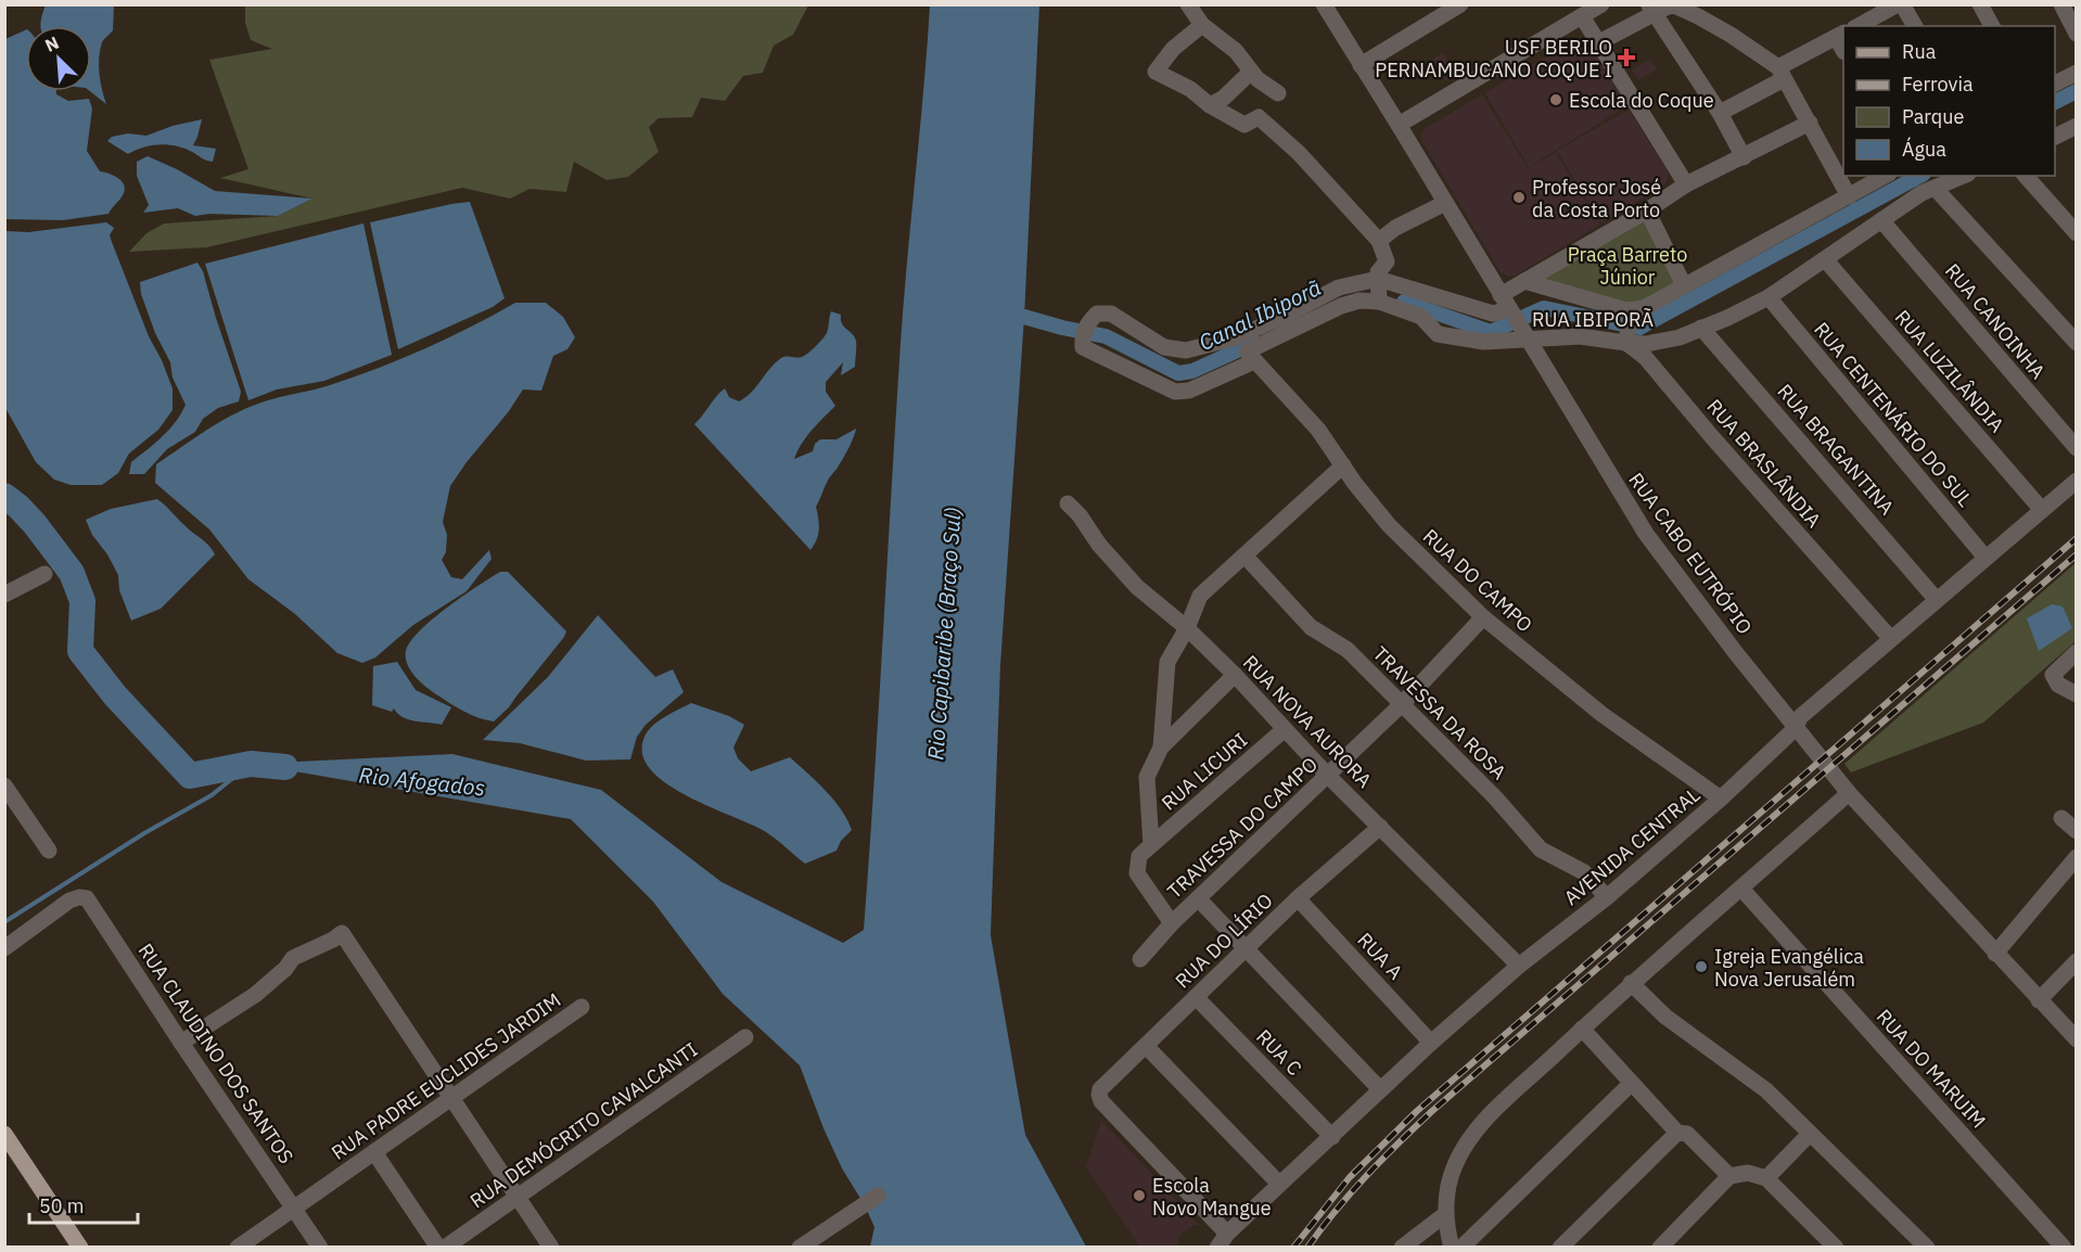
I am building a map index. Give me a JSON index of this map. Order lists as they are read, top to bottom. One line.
{"streets":{"street":["RUA IBIPORÃ","RUA CANOINHA","RUA LUZILÂNDIA","RUA CENTENÁRIO DO SUL","RUA BRAGANTINA","RUA BRASLÂNDIA","RUA CABO EUTRÓPIO","RUA DO CAMPO","TRAVESSA DA ROSA","RUA NOVA AURORA","RUA LICURI","TRAVESSA DO CAMPO","AVENIDA CENTRAL","RUA DO LÍRIO","RUA A","RUA C","RUA CLAUDINO DOS SANTOS","RUA DO MARUIM","RUA PADRE EUCLIDES JARDIM","RUA DEMÓCRITO CAVALCANTI"]},"crossings":[["RUA IBIPORÃ","RUA CANOINHA"],["RUA IBIPORÃ","RUA LUZILÂNDIA"],["RUA IBIPORÃ","RUA CENTENÁRIO DO SUL"],["RUA IBIPORÃ","RUA BRAGANTINA"],["RUA IBIPORÃ","RUA BRASLÂNDIA"],["RUA IBIPORÃ","RUA CABO EUTRÓPIO"],["RUA IBIPORÃ","RUA DO CAMPO"],["RUA LUZILÂNDIA","AVENIDA CENTRAL"],["RUA CENTENÁRIO DO SUL","AVENIDA CENTRAL"],["RUA BRAGANTINA","AVENIDA CENTRAL"],["RUA BRASLÂNDIA","AVENIDA CENTRAL"],["RUA CABO EUTRÓPIO","AVENIDA CENTRAL"],["RUA DO CAMPO","TRAVESSA DO CAMPO"],["RUA DO CAMPO","AVENIDA CENTRAL"],["TRAVESSA DA ROSA","TRAVESSA DO CAMPO"],["TRAVESSA DA ROSA","AVENIDA CENTRAL"],["RUA NOVA AURORA","RUA LICURI"],["RUA NOVA AURORA","TRAVESSA DO CAMPO"],["RUA NOVA AURORA","AVENIDA CENTRAL"],["RUA NOVA AURORA","RUA DO LÍRIO"],["AVENIDA CENTRAL","RUA DO LÍRIO"],["AVENIDA CENTRAL","RUA A"],["AVENIDA CENTRAL","RUA C"],["RUA DO LÍRIO","RUA A"],["RUA DO LÍRIO","RUA C"],["RUA CLAUDINO DOS SANTOS","RUA PADRE EUCLIDES JARDIM"]],"water":["Canal Ibiporã","Rio Capibaribe (Braço Sul)","Rio Afogados"],"parks":["Praça Barreto Júnior"],"places":{"health":["USF BERILO PERNAMBUCANO COQUE I"],"other":["Escola do Coque","Professor José da Costa Porto","Igreja Evangélica Nova Jerusalém","Escola Novo Mangue"]},"legend":["Rua","Ferrovia","Parque","Água"],"scale_bar":"50 m","north":"top left"}
